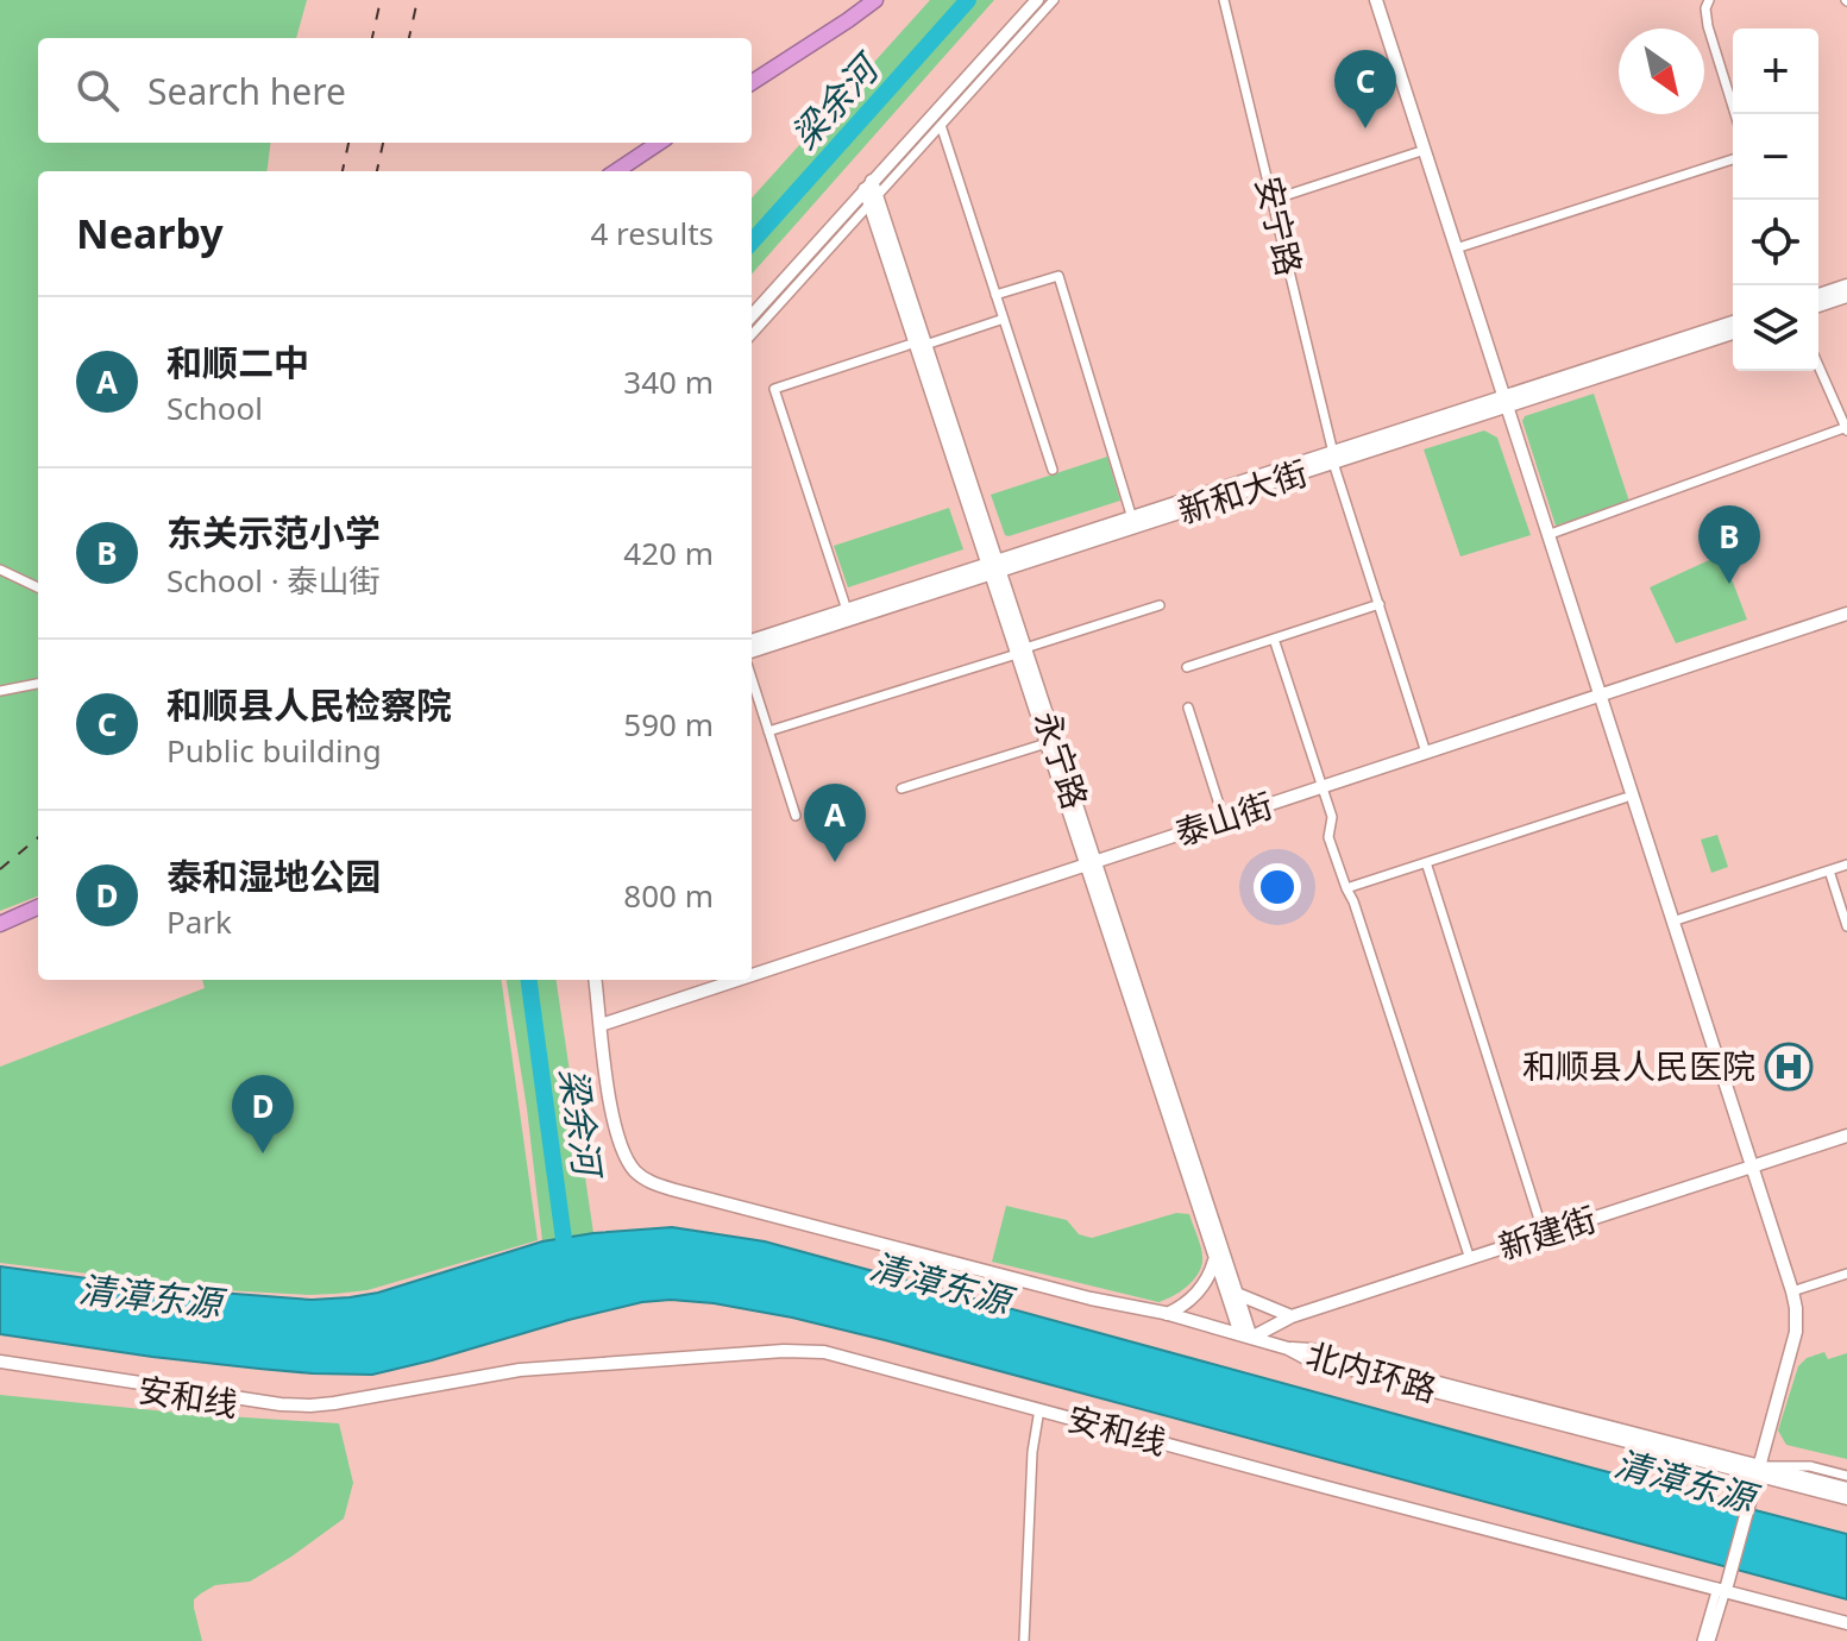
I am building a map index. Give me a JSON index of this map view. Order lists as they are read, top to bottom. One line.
{"streets":{"main road":["新和大街","永宁路","泰山街","新建街","北内环路","安和线"],"street":["安宁路"]},"crossings":[["安宁路","新和大街"],["安宁路","泰山街"],["新和大街","永宁路"],["永宁路","泰山街"],["永宁路","新建街"],["永宁路","北内环路"],["泰山街","北内环路"],["新建街","北内环路"]],"water":["梁余河","清漳东源"],"places":{"hospital":["和顺县人民医院"]},"north":"bottom right","page":{"map_buttons":["+","−"],"search":"Search here","pins":["C","B","A","D"],"heading":["Nearby","4 results"],"list":[{"mark":"A","name":"和顺二中","note":"School","value":"340 m"},{"mark":"B","name":"东关示范小学","note":"School · 泰山街","value":"420 m"},{"mark":"C","name":"和顺县人民检察院","note":"Public building","value":"590 m"},{"mark":"D","name":"泰和湿地公园","note":"Park","value":"800 m"}]}}
